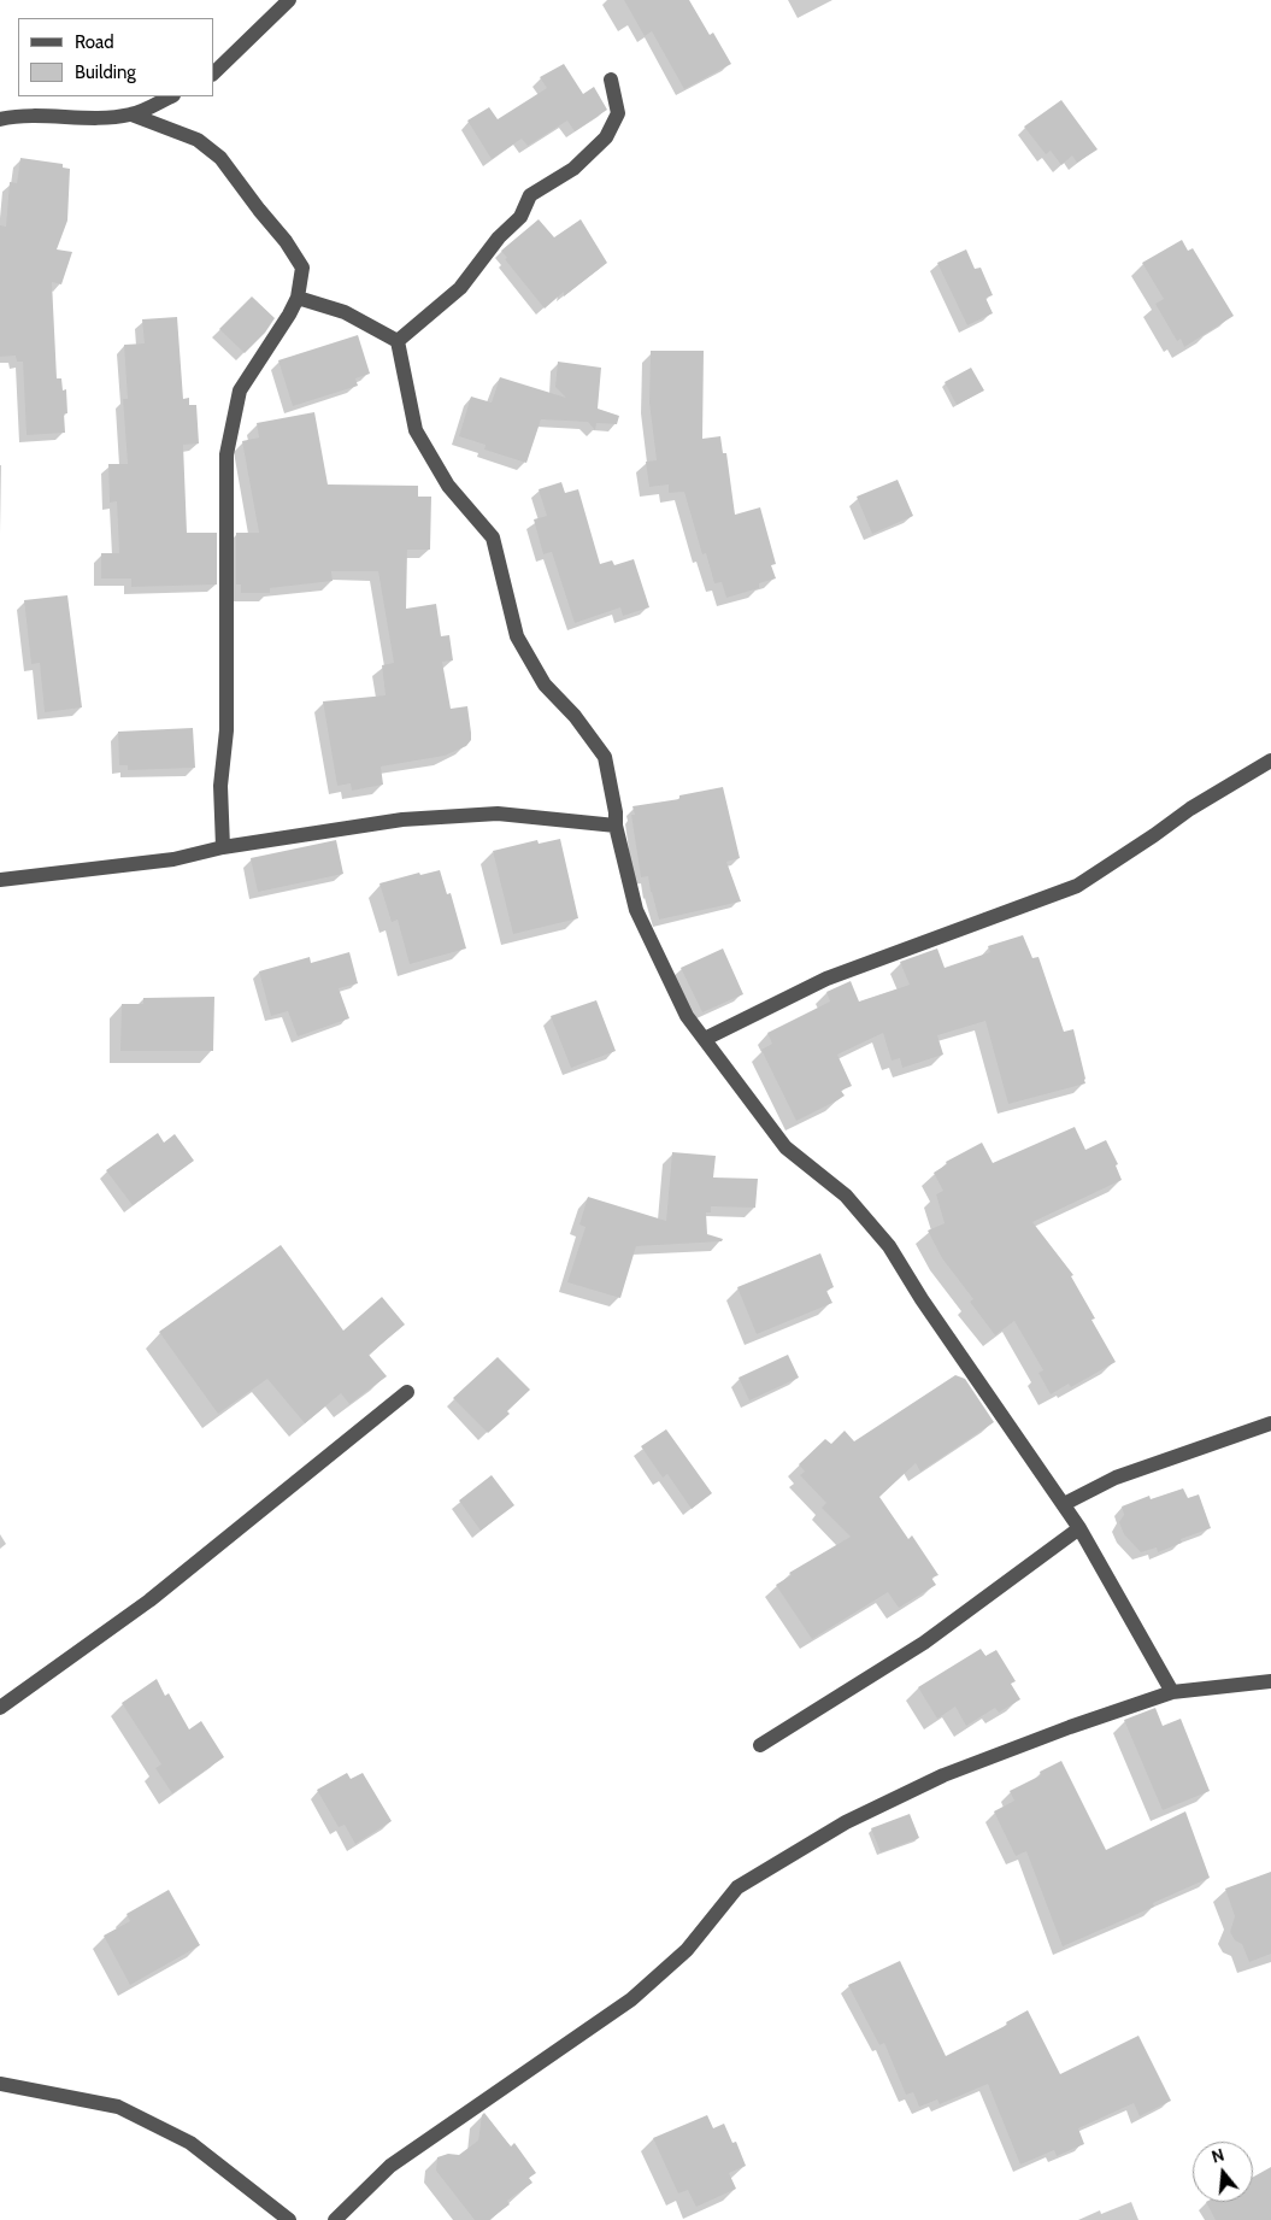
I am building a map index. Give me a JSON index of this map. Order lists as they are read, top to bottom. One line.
{"legend":["Road","Building"],"north":"top"}
